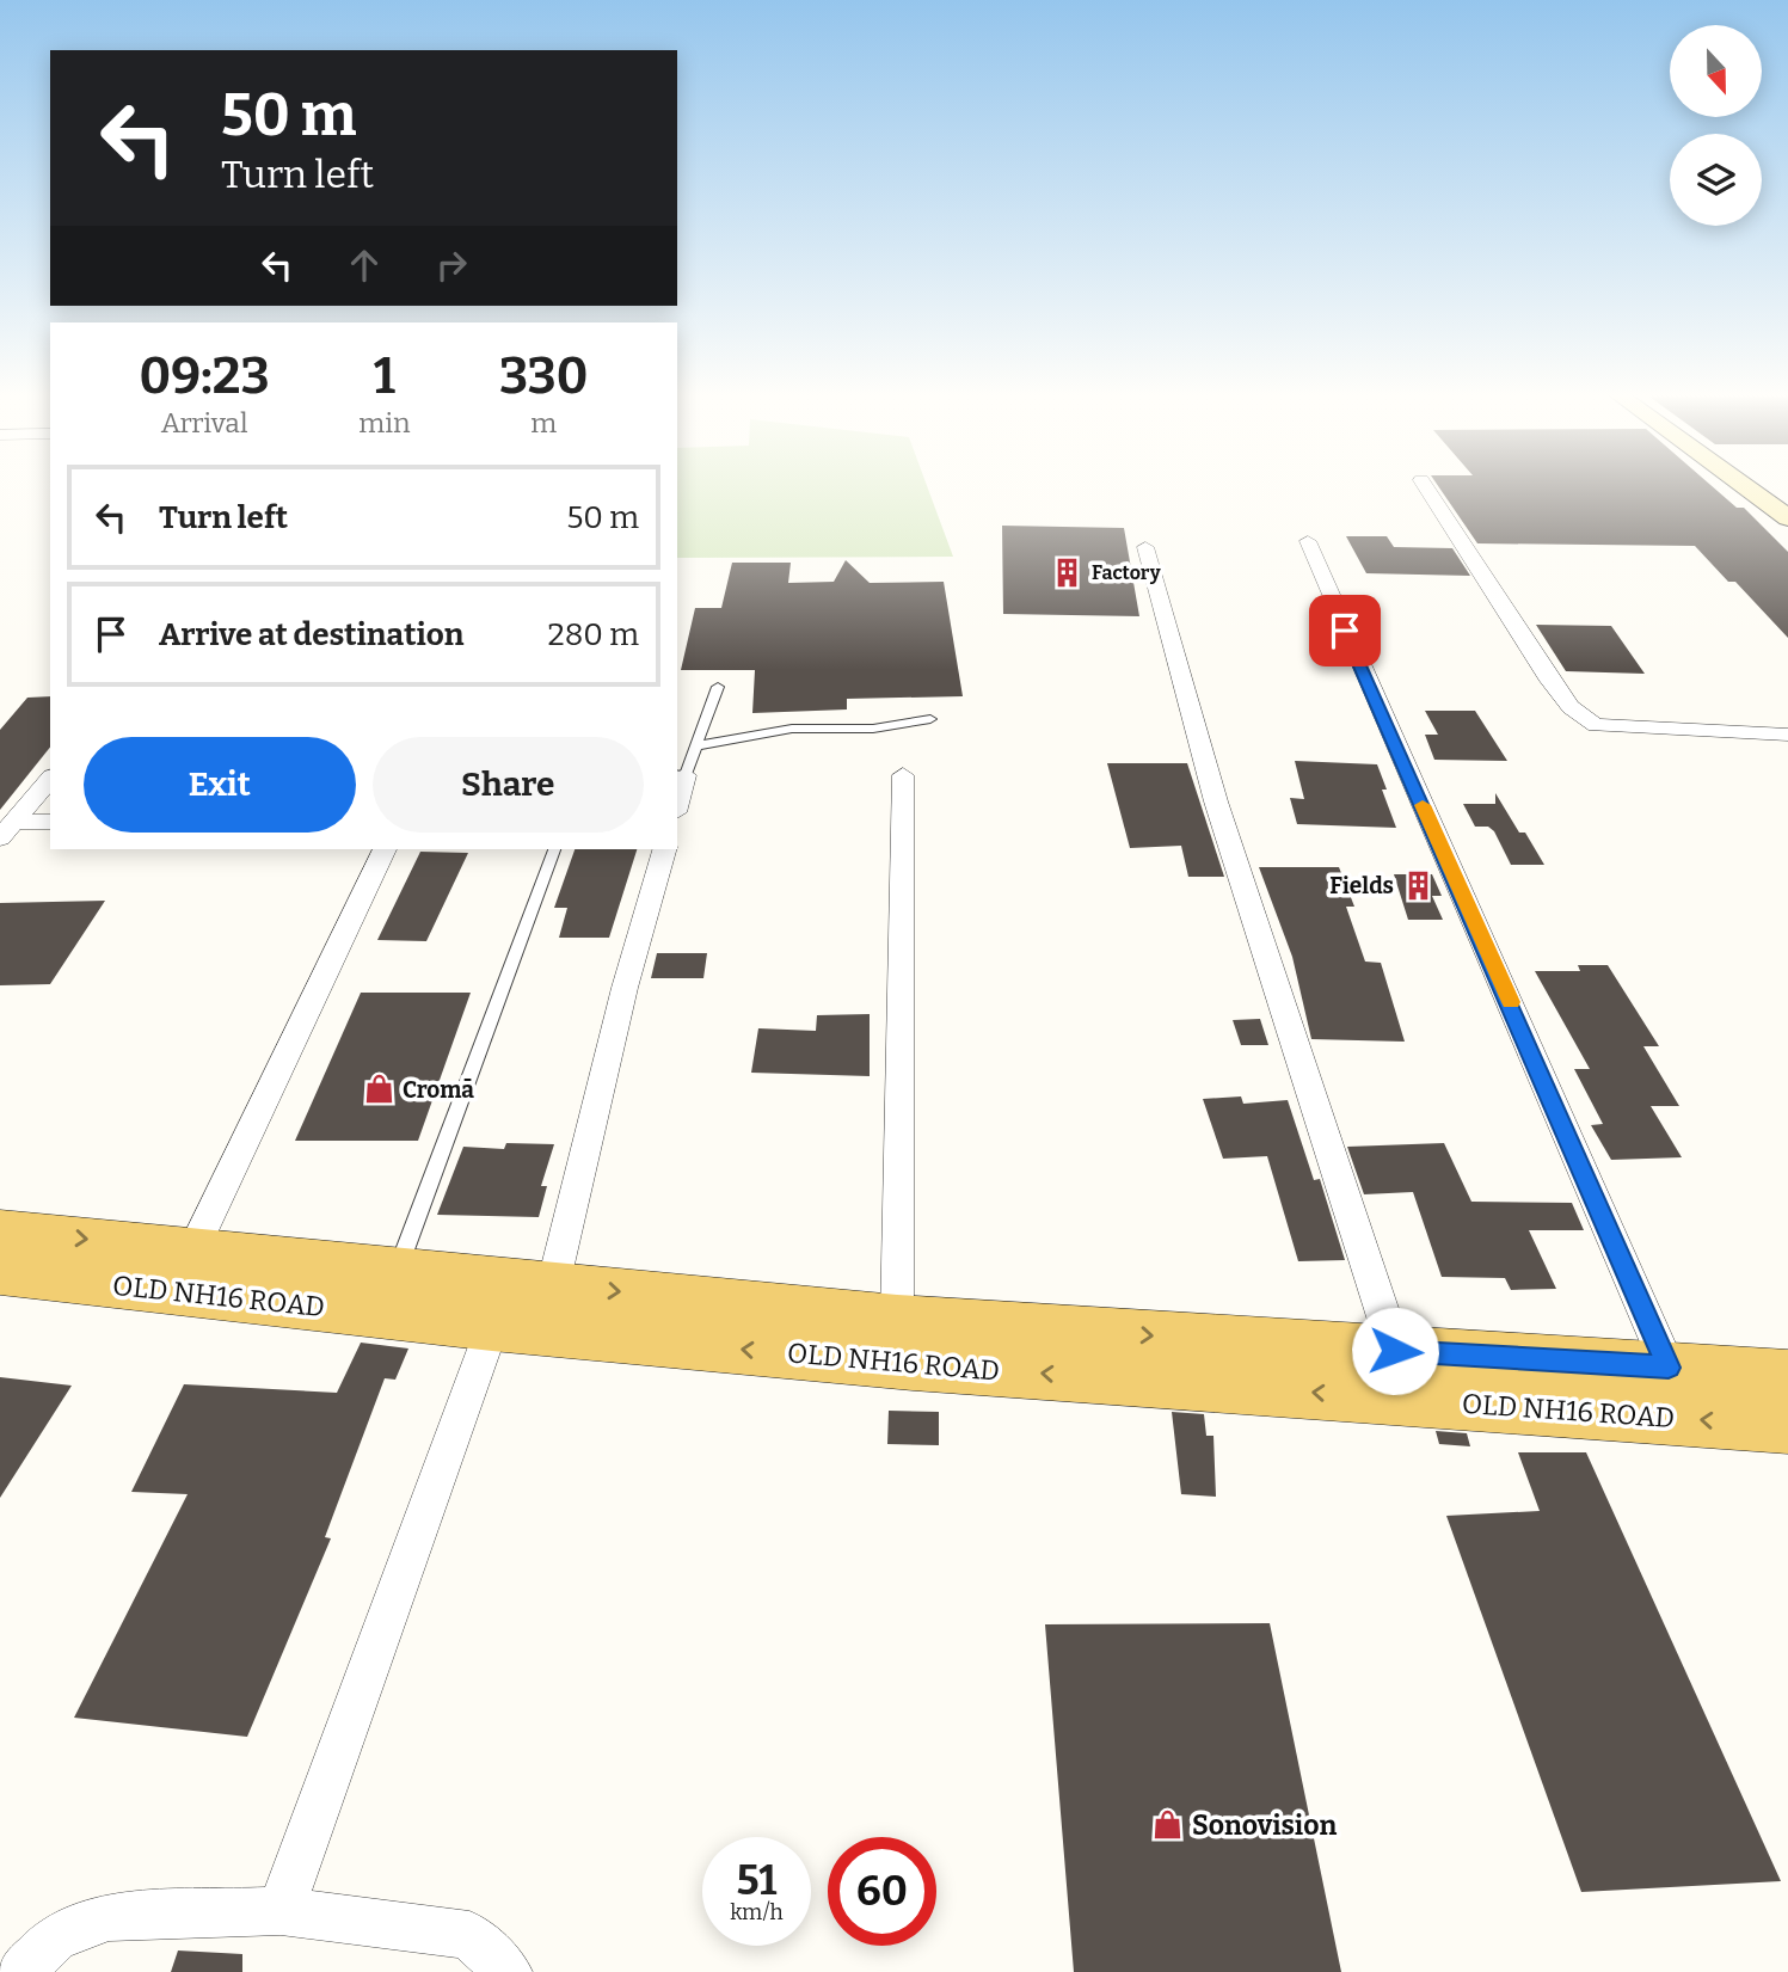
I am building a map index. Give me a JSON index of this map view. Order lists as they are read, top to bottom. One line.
{"streets":{"main road":["OLD NH16 ROAD"]},"places":{"building":["Factory","Fields"],"shop":["Cromā","Sonovision"]},"north":"bottom","page":{"turn":["50 m","Turn left"],"eta":["09:23","Arrival","1","min","330","m"],"list":[{"name":"Turn left","value":"50 m"},{"name":"Arrive at destination","value":"280 m"}],"buttons":["Exit","Share"],"speed":"51 km/h","limit":"60"}}
